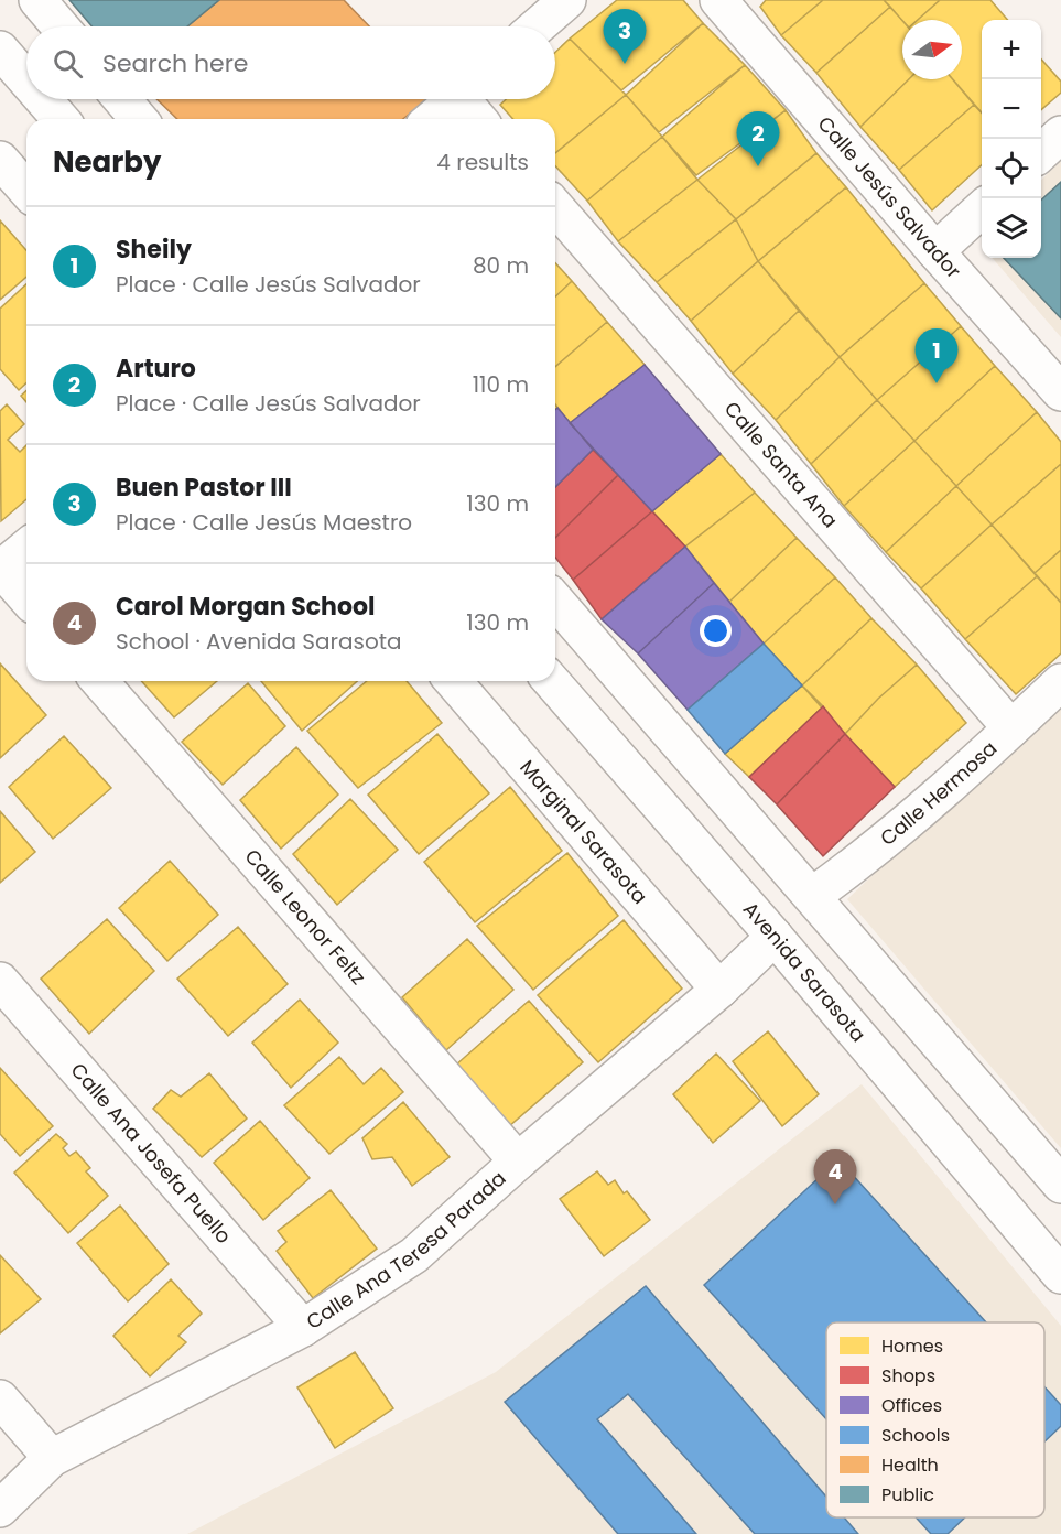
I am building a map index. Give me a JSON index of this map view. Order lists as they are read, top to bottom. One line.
{"streets":{"street":["Calle Jesús Salvador","Calle Santa Ana","Calle Hermosa","Marginal Sarasota","Calle Leonor Feltz","Avenida Sarasota","Calle Ana Josefa Puello","Calle Ana Teresa Parada"]},"crossings":[["Calle Santa Ana","Calle Hermosa"],["Marginal Sarasota","Calle Ana Teresa Parada"],["Calle Leonor Feltz","Calle Ana Teresa Parada"],["Avenida Sarasota","Calle Ana Teresa Parada"],["Calle Ana Josefa Puello","Calle Ana Teresa Parada"]],"legend":["Homes","Shops","Offices","Schools","Health","Public"],"north":"right","page":{"pins":["3","2","1","4"],"map_buttons":["+","−"],"search":"Search here","heading":["Nearby","4 results"],"list":[{"mark":"1","name":"Sheily","note":"Place · Calle Jesús Salvador","value":"80 m"},{"mark":"2","name":"Arturo","note":"Place · Calle Jesús Salvador","value":"110 m"},{"mark":"3","name":"Buen Pastor III","note":"Place · Calle Jesús Maestro","value":"130 m"},{"mark":"4","name":"Carol Morgan School","note":"School · Avenida Sarasota","value":"130 m"}]}}
